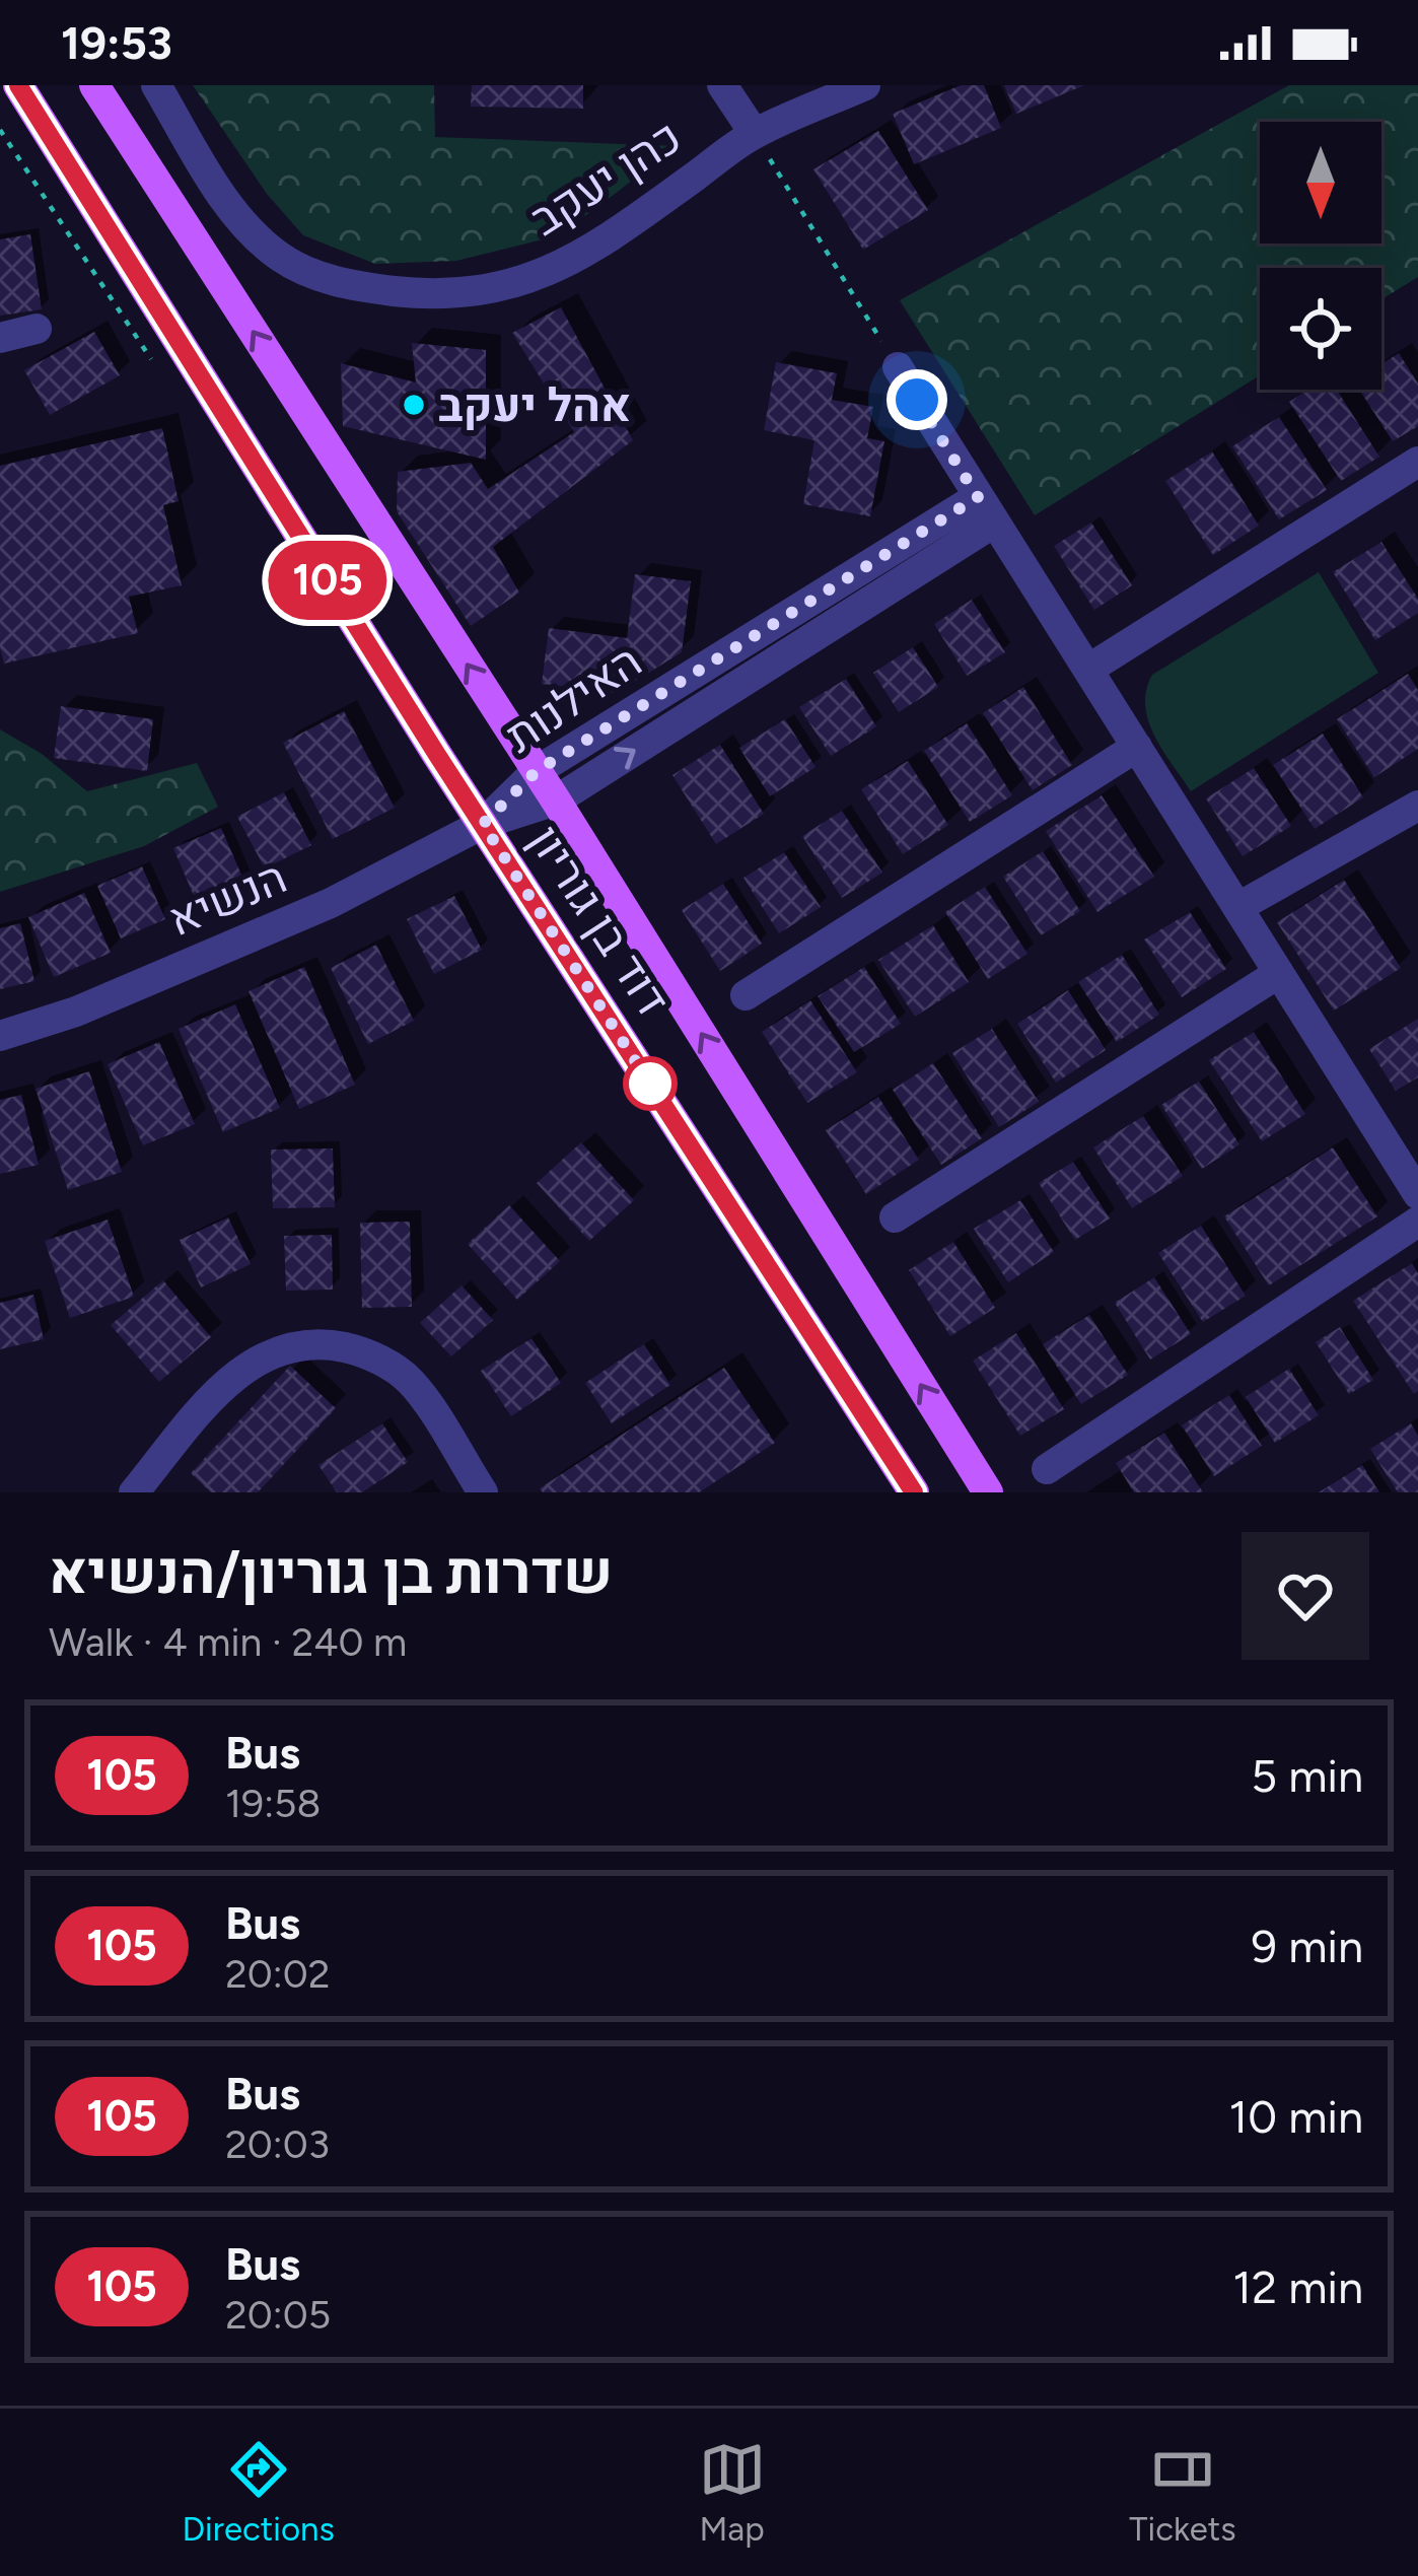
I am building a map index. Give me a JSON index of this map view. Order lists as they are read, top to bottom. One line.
{"streets":{"main road":["דוד בן גוריון"],"street":["כהן יעקב","האילנות","הנשיא"]},"crossings":[["האילנות","הנשיא"],["האילנות","דוד בן גוריון"],["הנשיא","דוד בן גוריון"]],"places":["אהל יעקב"],"lines":["bus line 105"],"north":"bottom","page":{"status":"19:53","on_map":"105","heading":["שדרות בן גוריון/הנשיא","Walk · 4 min · 240 m"],"list":[{"mark":"105","name":"Bus","note":"19:58","value":"5 min"},{"mark":"105","name":"Bus","note":"20:02","value":"9 min"},{"mark":"105","name":"Bus","note":"20:03","value":"10 min"},{"mark":"105","name":"Bus","note":"20:05","value":"12 min"}],"tabs":["Directions","Map","Tickets"]}}
